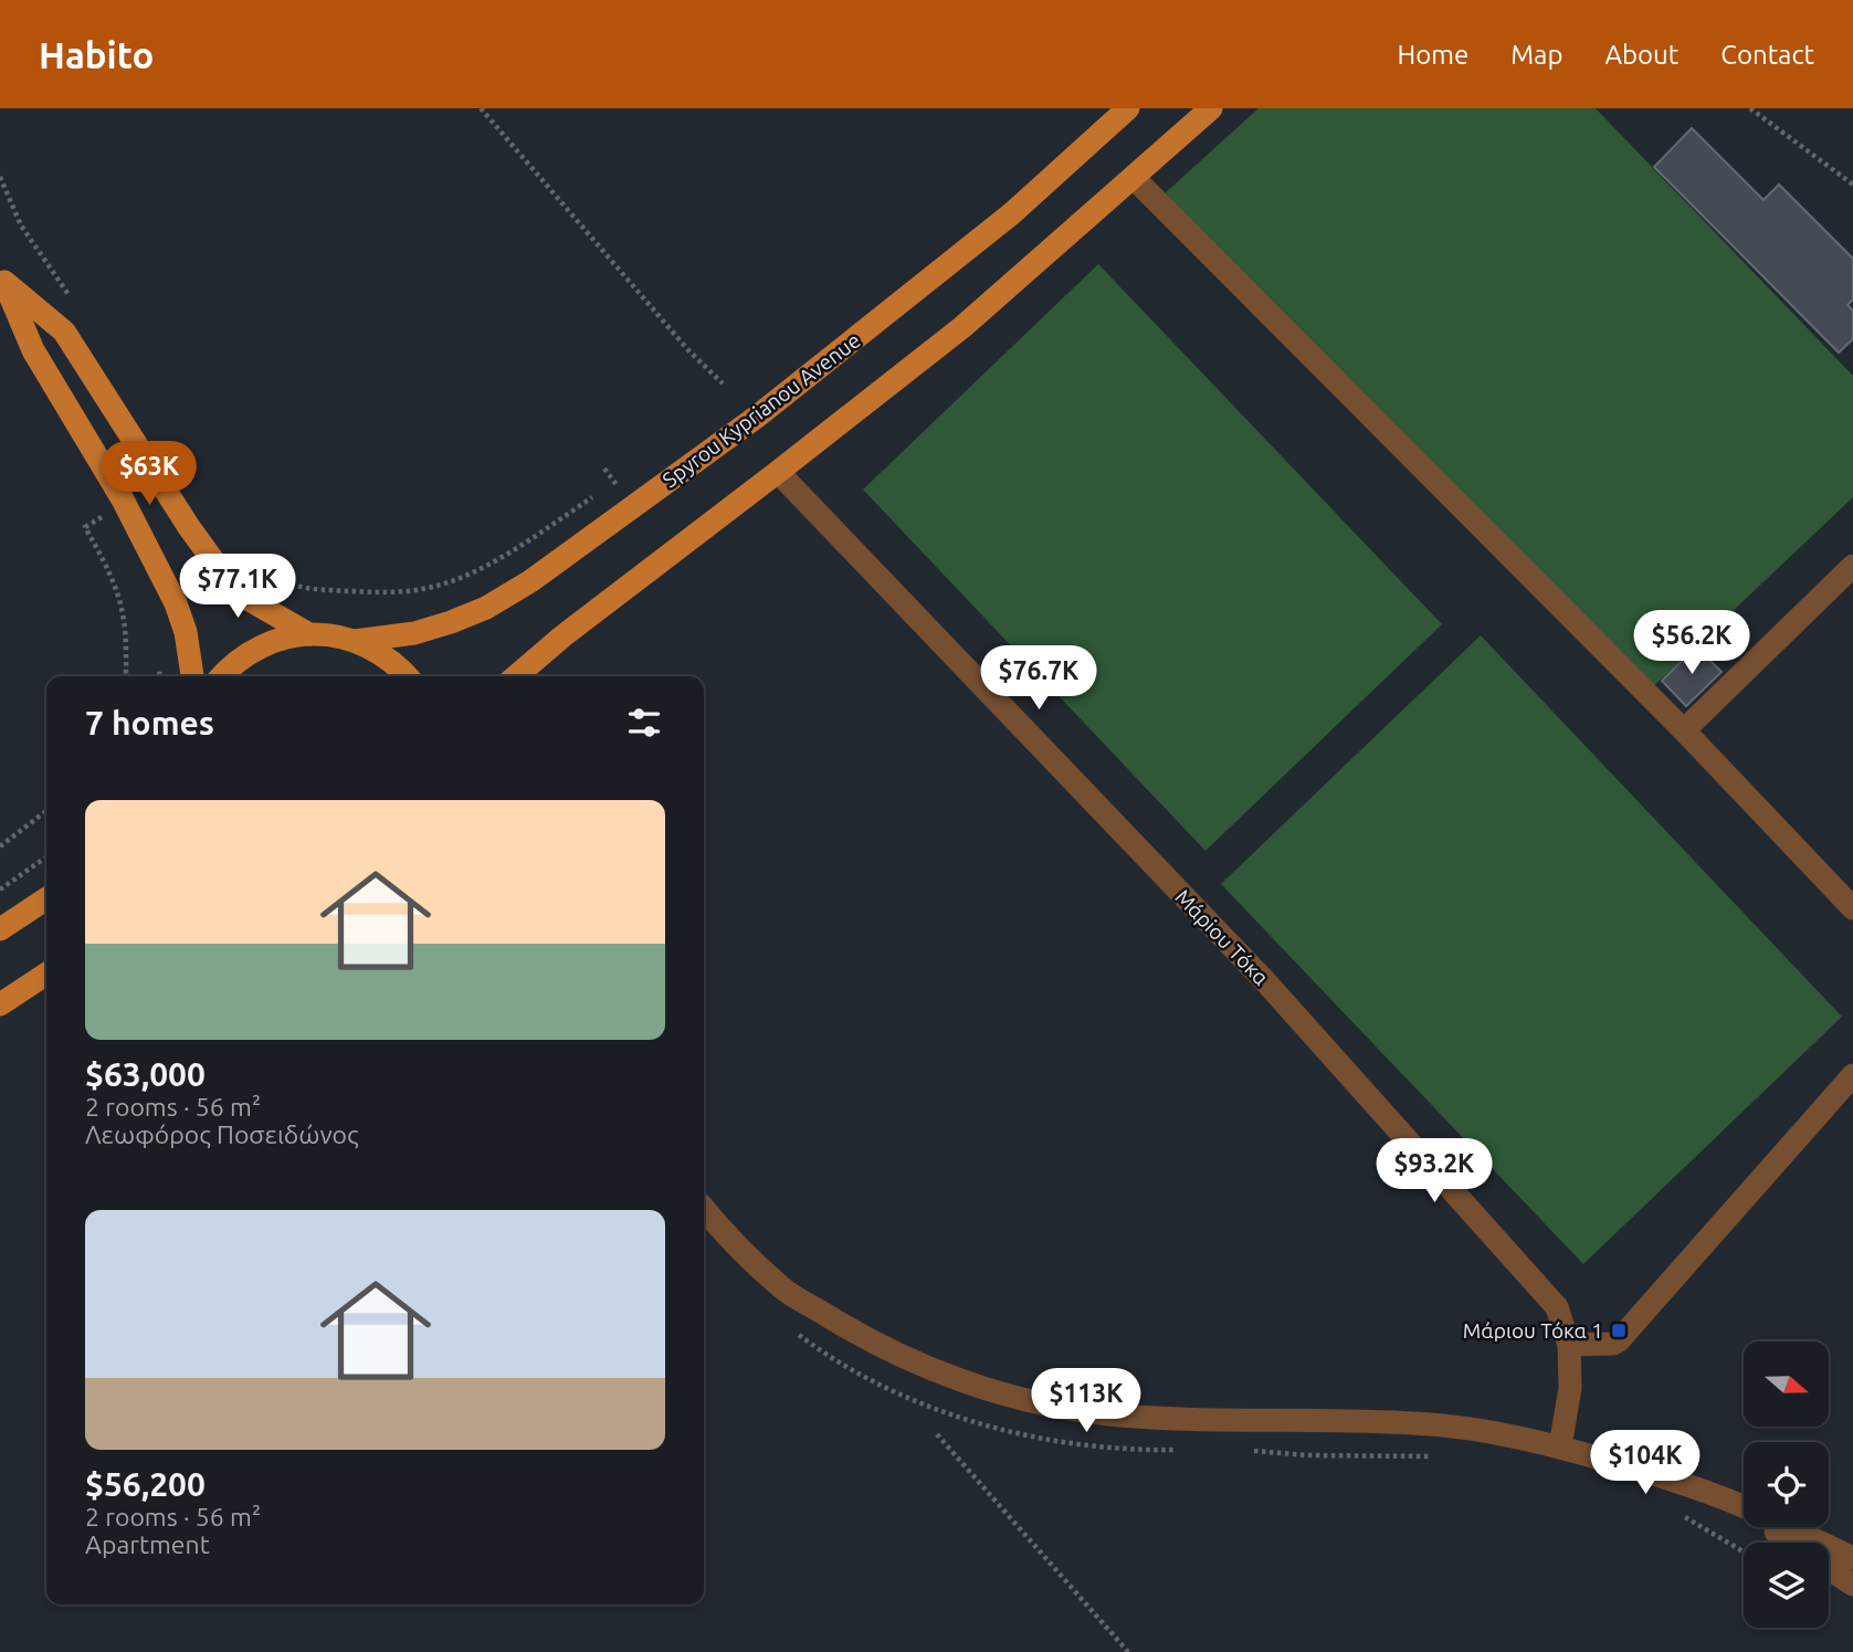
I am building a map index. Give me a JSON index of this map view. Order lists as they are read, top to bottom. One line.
{"streets":{"main road":["Spyrou Kyprianou Avenue"],"street":["Μάρiου Τόκα"]},"places":{"transit":["Μάριου Τόκα 1"]},"north":"right","page":{"header":"Habito","nav":["Home","Map","About","Contact"],"price":["$63K","$77.1K","$56.2K","$76.7K","$93.2K","$113K","$104K"],"heading":"7 homes","list":[{"name":"$63,000","note":"2 rooms · 56 m² · Λεωφόρος Ποσειδώνος"},{"name":"$56,200","note":"2 rooms · 56 m² · Apartment"}]}}
